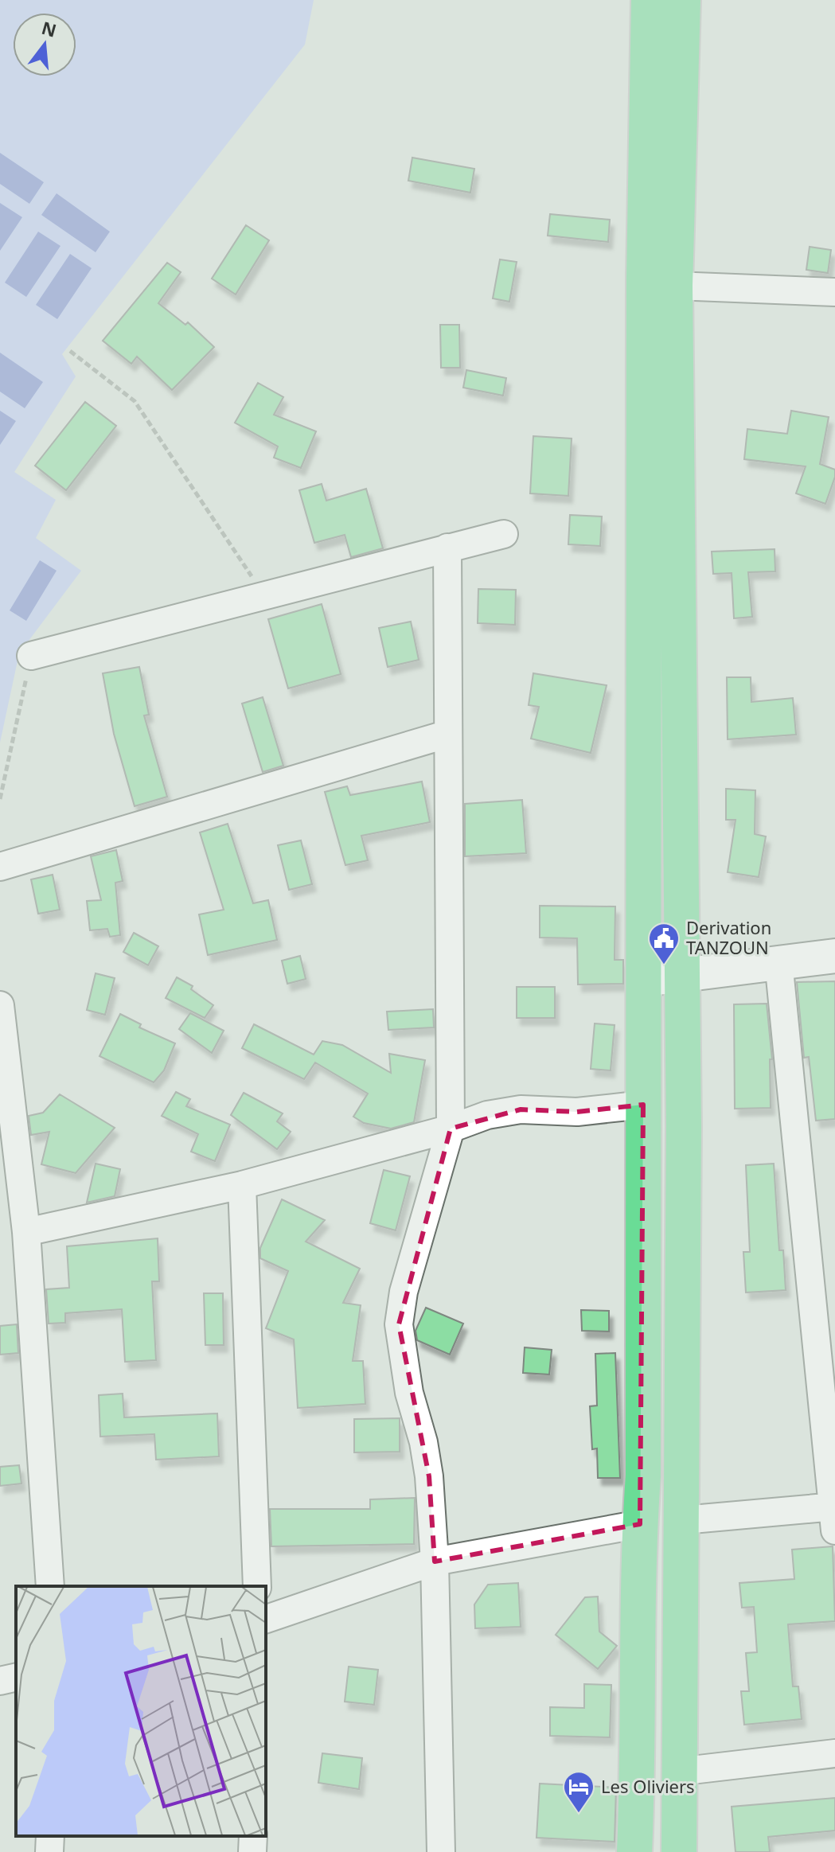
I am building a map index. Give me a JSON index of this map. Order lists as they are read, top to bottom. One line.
{"places":{"public building":["Derivation TANZOUN"],"hotel":["Les Oliviers"]},"north":"top"}
